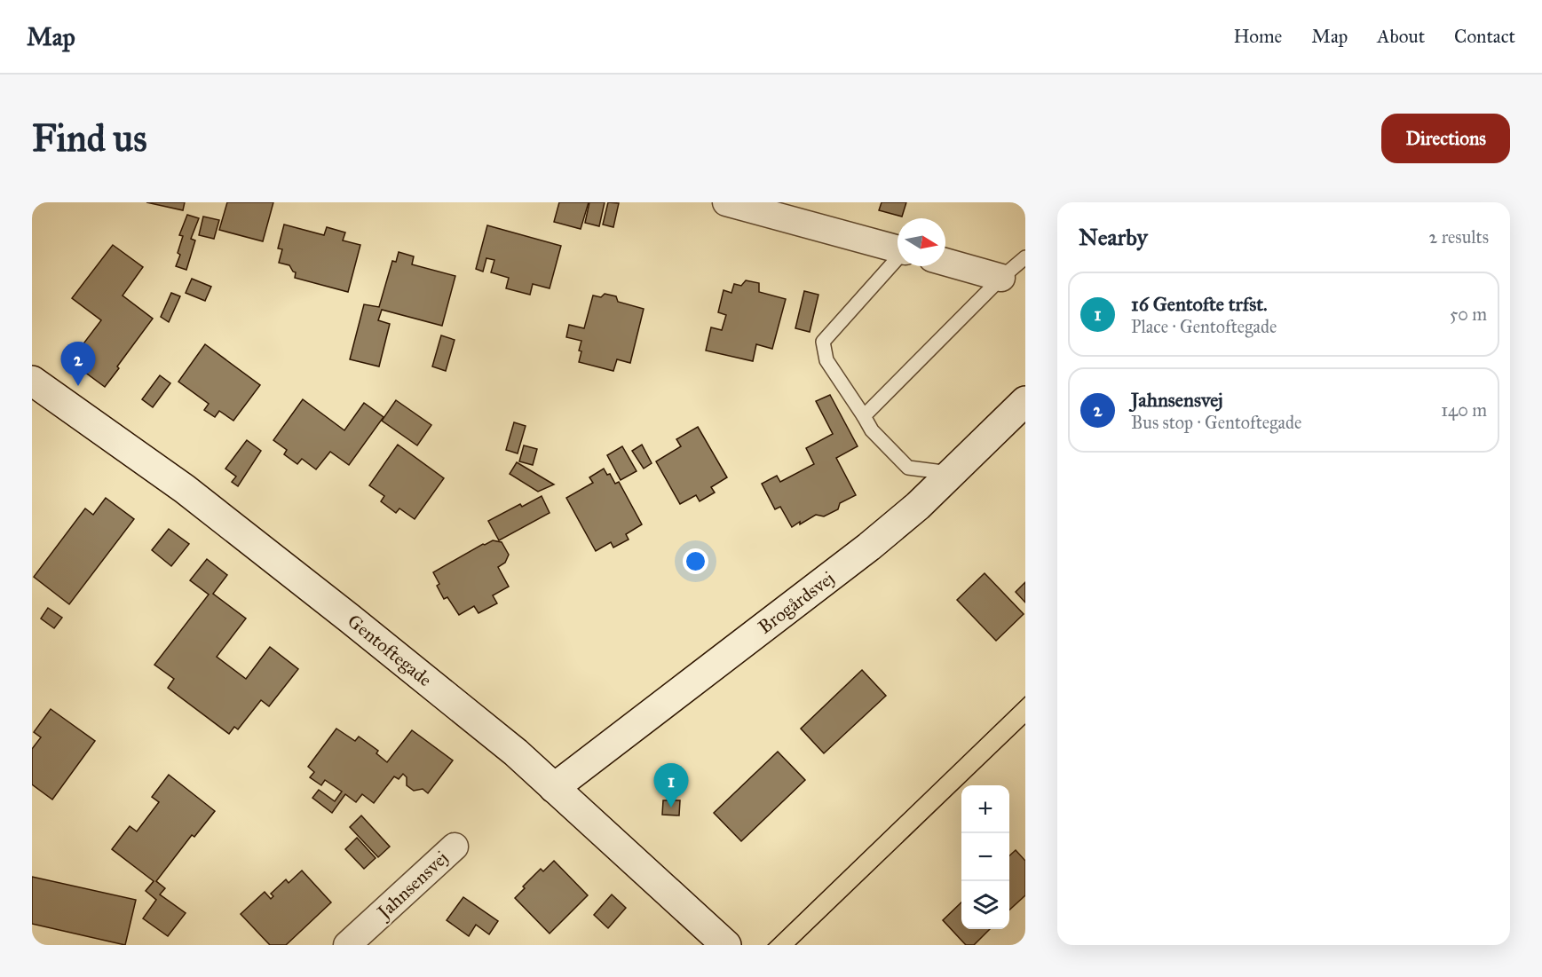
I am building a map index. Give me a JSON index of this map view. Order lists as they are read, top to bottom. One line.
{"streets":{"street":["Brogårdsvej","Gentoftegade","Jahnsensvej"]},"crossings":[["Brogårdsvej","Gentoftegade"]],"north":"right","page":{"header":"Map","nav":["Home","Map","About","Contact"],"buttons":"Directions","title":"Find us","heading":["Nearby","2 results"],"list":[{"mark":"1","name":"16 Gentofte trfst.","note":"Place · Gentoftegade","value":"50 m"},{"mark":"2","name":"Jahnsensvej","note":"Bus stop · Gentoftegade","value":"140 m"}],"pins":["2","1"],"map_buttons":["+","−"]}}
